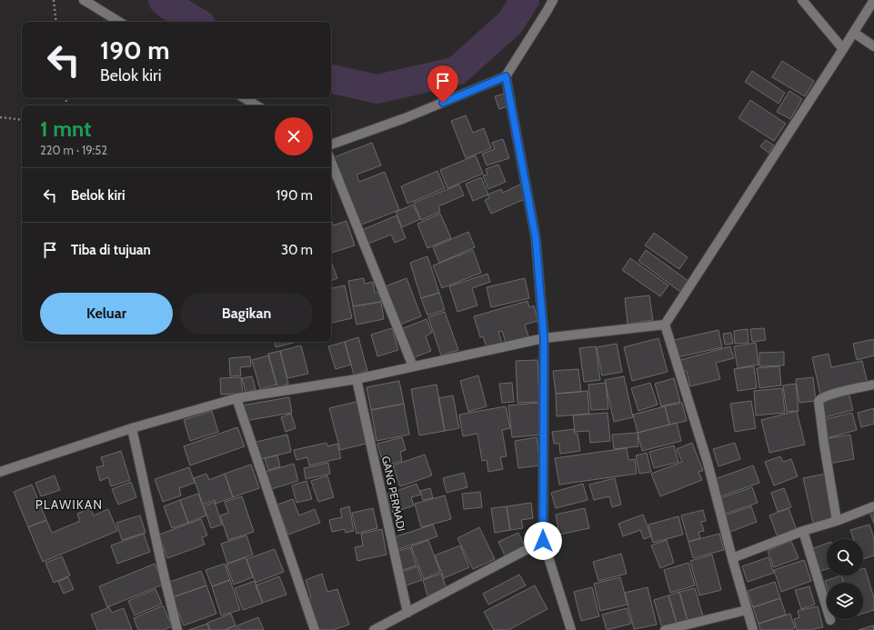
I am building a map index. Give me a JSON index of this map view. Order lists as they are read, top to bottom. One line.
{"streets":{"street":["GANG PERMADI"]},"districts":["PLAWIKAN"],"page":{"turn":["190 m","Belok kiri"],"heading":["1 mnt","220 m · 19:52"],"list":[{"name":"Belok kiri","value":"190 m"},{"name":"Tiba di tujuan","value":"30 m"}],"buttons":["Keluar","Bagikan"]}}
